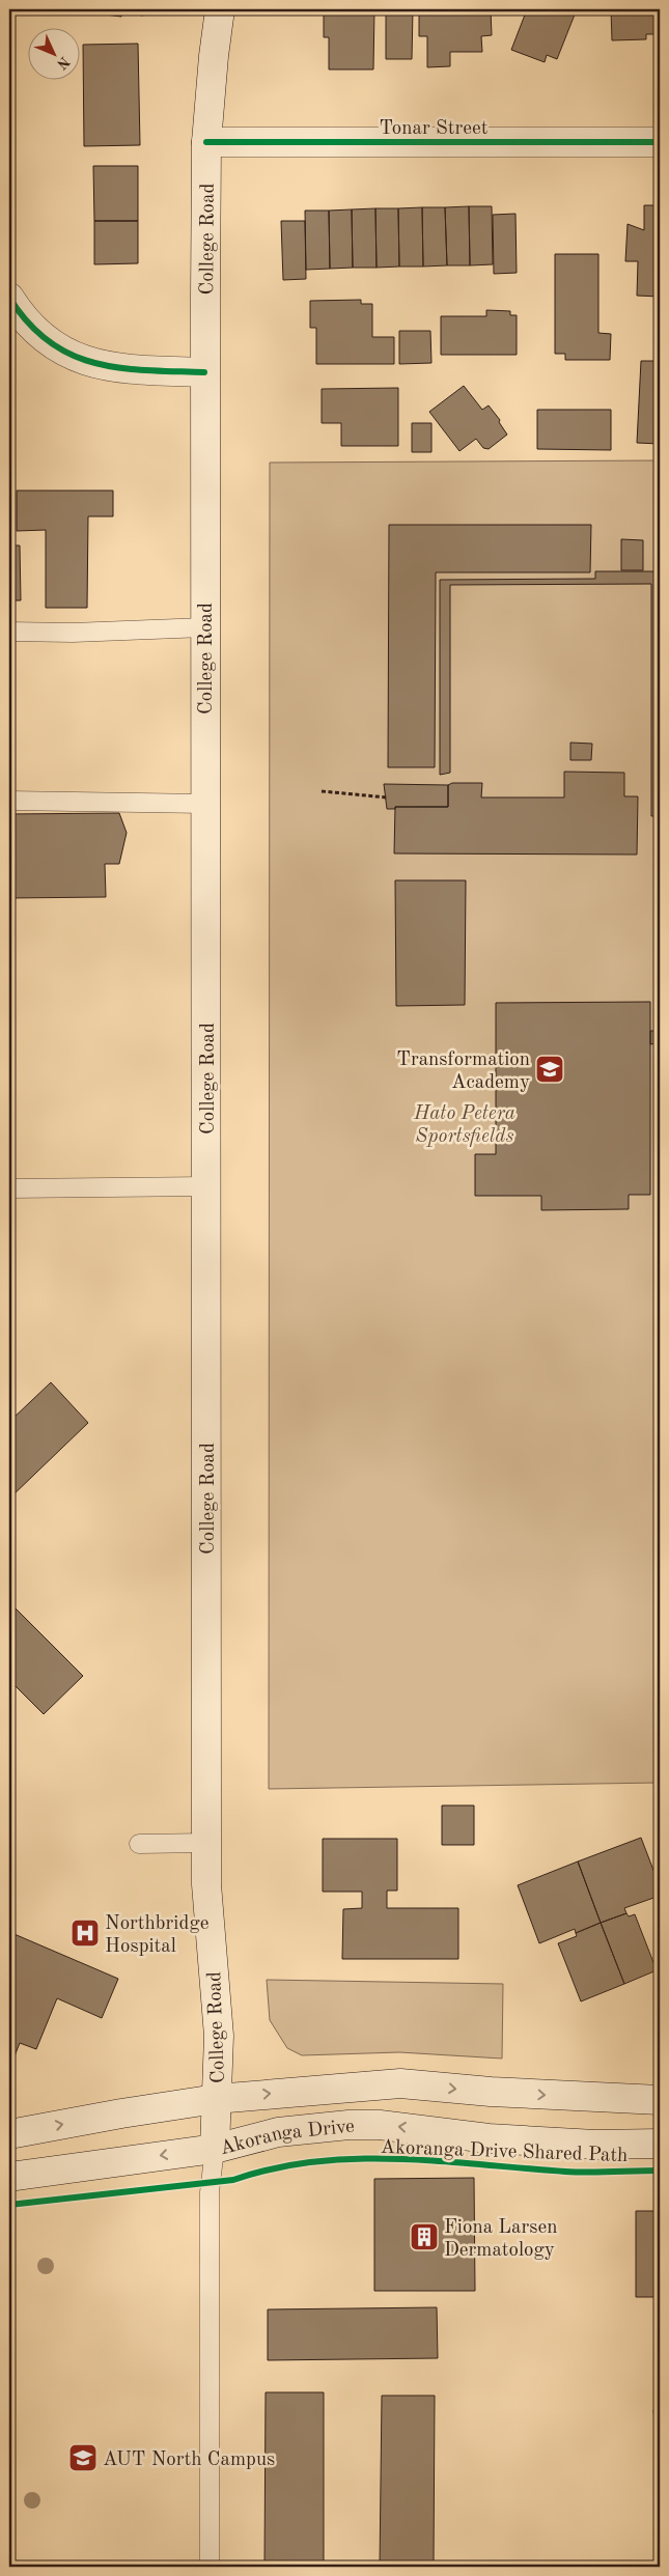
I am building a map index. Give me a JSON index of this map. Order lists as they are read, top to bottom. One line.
{"streets":{"main road":["Tonar Street","College Road","Akoranga Drive"],"cycle path":["Akoranga Drive Shared Path"]},"crossings":[["Tonar Street","College Road"],["College Road","Akoranga Drive"]],"parks":["Hato Petera Sportsfields"],"places":{"school or university":["Transformation Academy","AUT North Campus"],"hospital":["Northbridge Hospital"],"building":["Fiona Larsen Dermatology"]},"north":"bottom right"}
